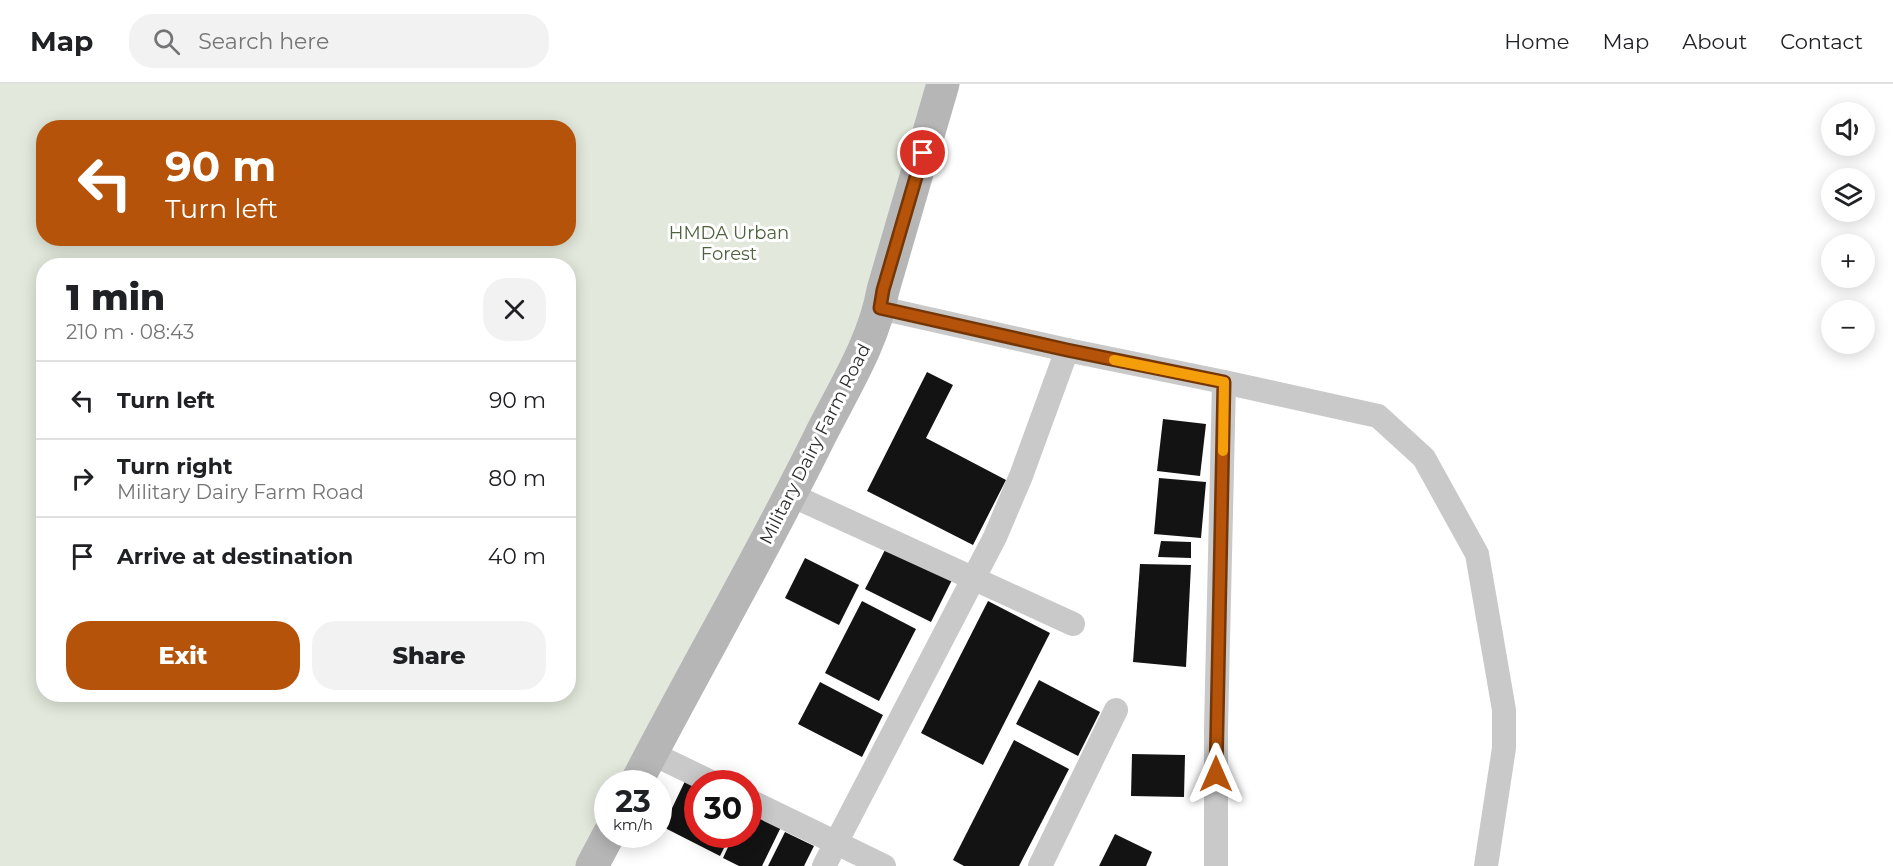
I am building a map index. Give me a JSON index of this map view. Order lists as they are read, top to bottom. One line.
{"streets":{"main road":["Military Dairy Farm Road"]},"parks":["HMDA Urban Forest"],"page":{"header":"Map","search":"Search here","nav":["Home","Map","About","Contact"],"map_buttons":["+","−"],"turn":["90 m","Turn left"],"heading":["1 min","210 m · 08:43"],"list":[{"name":"Turn left","value":"90 m"},{"name":"Turn right","note":"Military Dairy Farm Road","value":"80 m"},{"name":"Arrive at destination","value":"40 m"}],"buttons":["Exit","Share"],"speed":"23 km/h","limit":"30"}}
